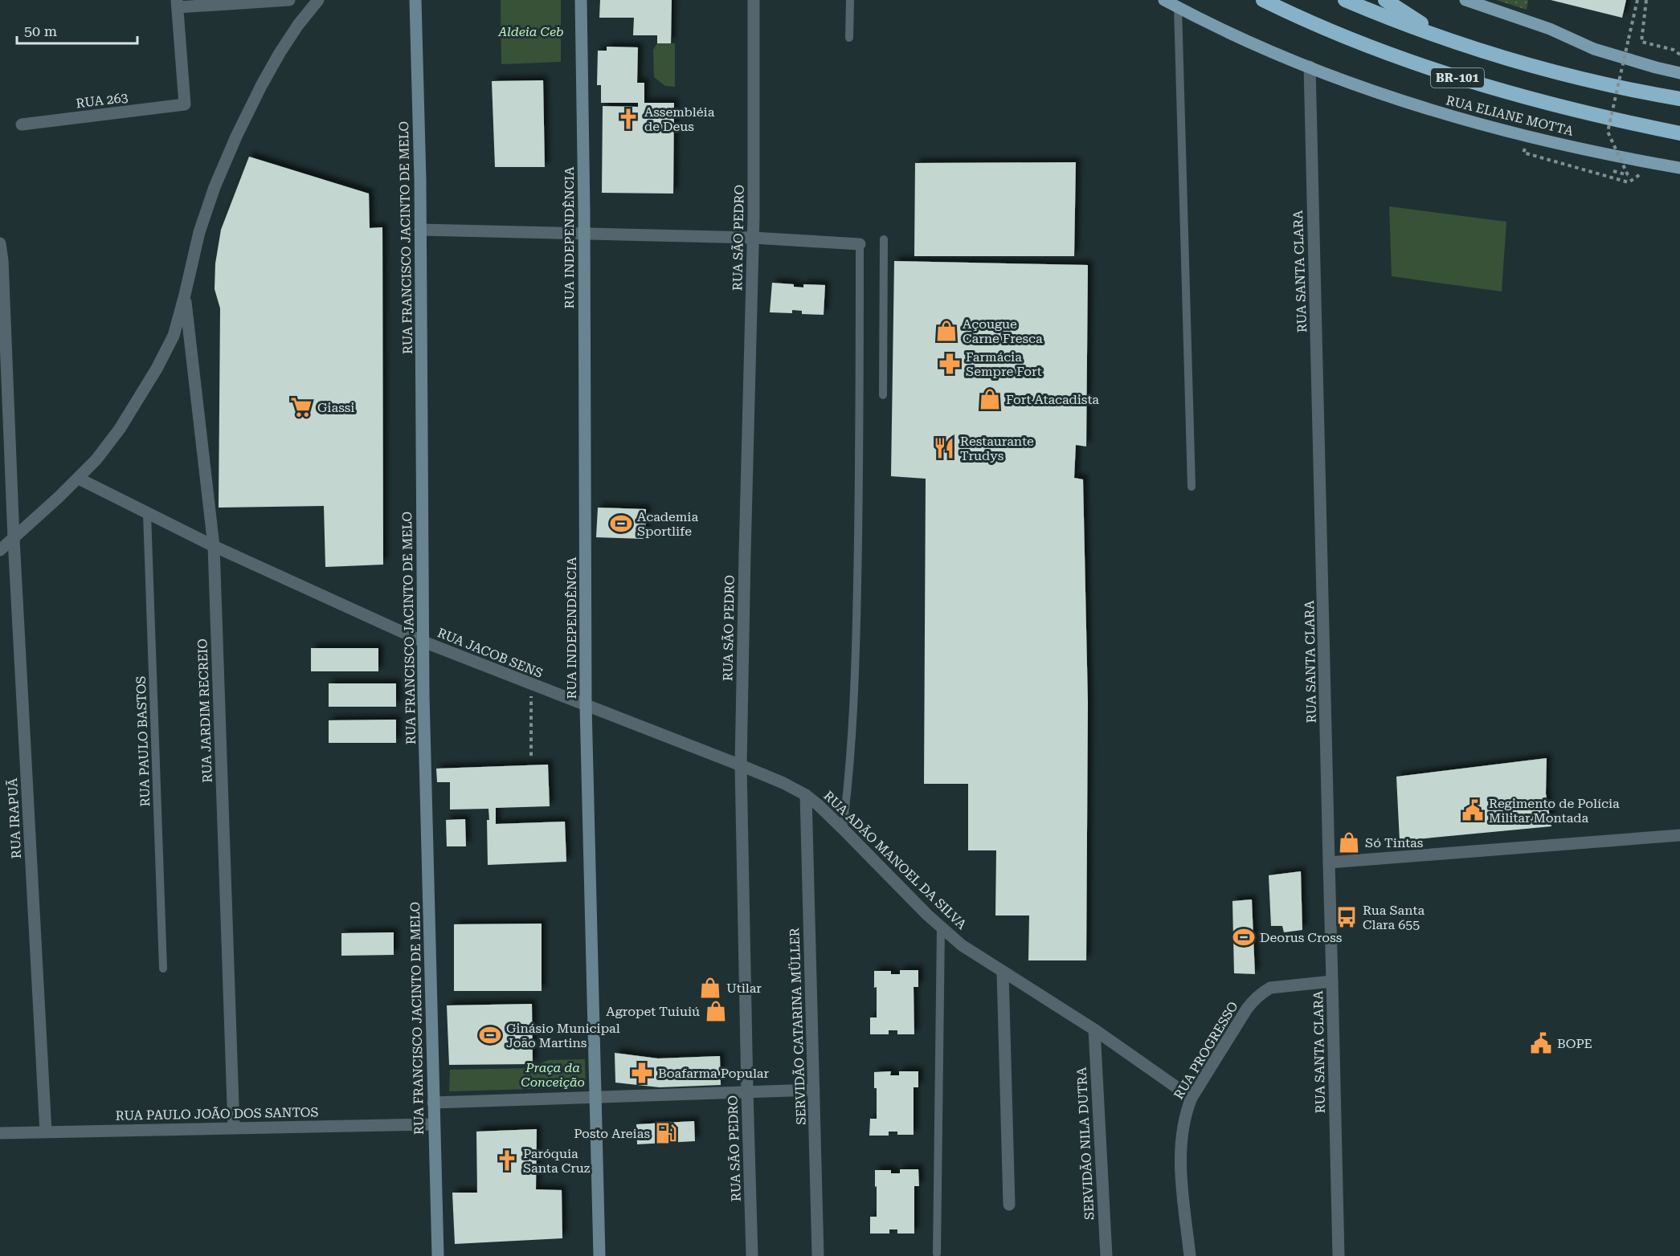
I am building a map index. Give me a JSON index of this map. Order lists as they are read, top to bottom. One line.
{"streets":{"highway":["BR-101"],"main road":["RUA ELIANE MOTTA","RUA FRANCISCO JACINTO DE MELO","RUA INDEPENDÊNCIA"],"street":["RUA 263","RUA SÃO PEDRO","RUA SANTA CLARA","RUA JACOB SENS","RUA JARDIM RECREIO","RUA IRAPUÃ","RUA ADÃO MANOEL DA SILVA","SERVIDÃO CATARINA MÜLLER","RUA PROGRESSO","RUA PAULO JOÃO DOS SANTOS","SERVIDÃO NILA DUTRA"],"lane":["RUA PAULO BASTOS"]},"crossings":[["RUA ELIANE MOTTA","RUA SANTA CLARA"],["RUA FRANCISCO JACINTO DE MELO","RUA JACOB SENS"],["RUA FRANCISCO JACINTO DE MELO","RUA PAULO JOÃO DOS SANTOS"],["RUA INDEPENDÊNCIA","RUA JACOB SENS"],["RUA SÃO PEDRO","RUA JACOB SENS"],["RUA SÃO PEDRO","RUA ADÃO MANOEL DA SILVA"],["RUA SANTA CLARA","RUA PROGRESSO"],["RUA JACOB SENS","RUA JARDIM RECREIO"],["RUA JACOB SENS","RUA PAULO BASTOS"],["RUA JACOB SENS","RUA ADÃO MANOEL DA SILVA"],["RUA JARDIM RECREIO","RUA PAULO JOÃO DOS SANTOS"],["RUA IRAPUÃ","RUA PAULO JOÃO DOS SANTOS"],["RUA ADÃO MANOEL DA SILVA","SERVIDÃO CATARINA MÜLLER"],["RUA ADÃO MANOEL DA SILVA","RUA PROGRESSO"],["RUA ADÃO MANOEL DA SILVA","SERVIDÃO NILA DUTRA"]],"parks":["Aldeia Ceb","Praça da Conceição"],"places":{"church":["Assembléia de Deus","Paróquia Santa Cruz"],"shop":["Açougue Carne Fresca","Fort Atacadista","Só Tintas","Utilar","Agropet Tuiuiú"],"pharmacy":["Farmácia Sempre Fort","Boafarma Popular"],"supermarket":["Giassi"],"restaurant":["Restaurante Trudys"],"sports":["Academia Sportlife","Deorus Cross","Ginásio Municipal João Martins"],"public building":["Regimento de Polícia Militar Montada","BOPE"],"bus stop":["Rua Santa Clara 655"],"fuel station":["Posto Areias"]},"scale_bar":"50 m"}
